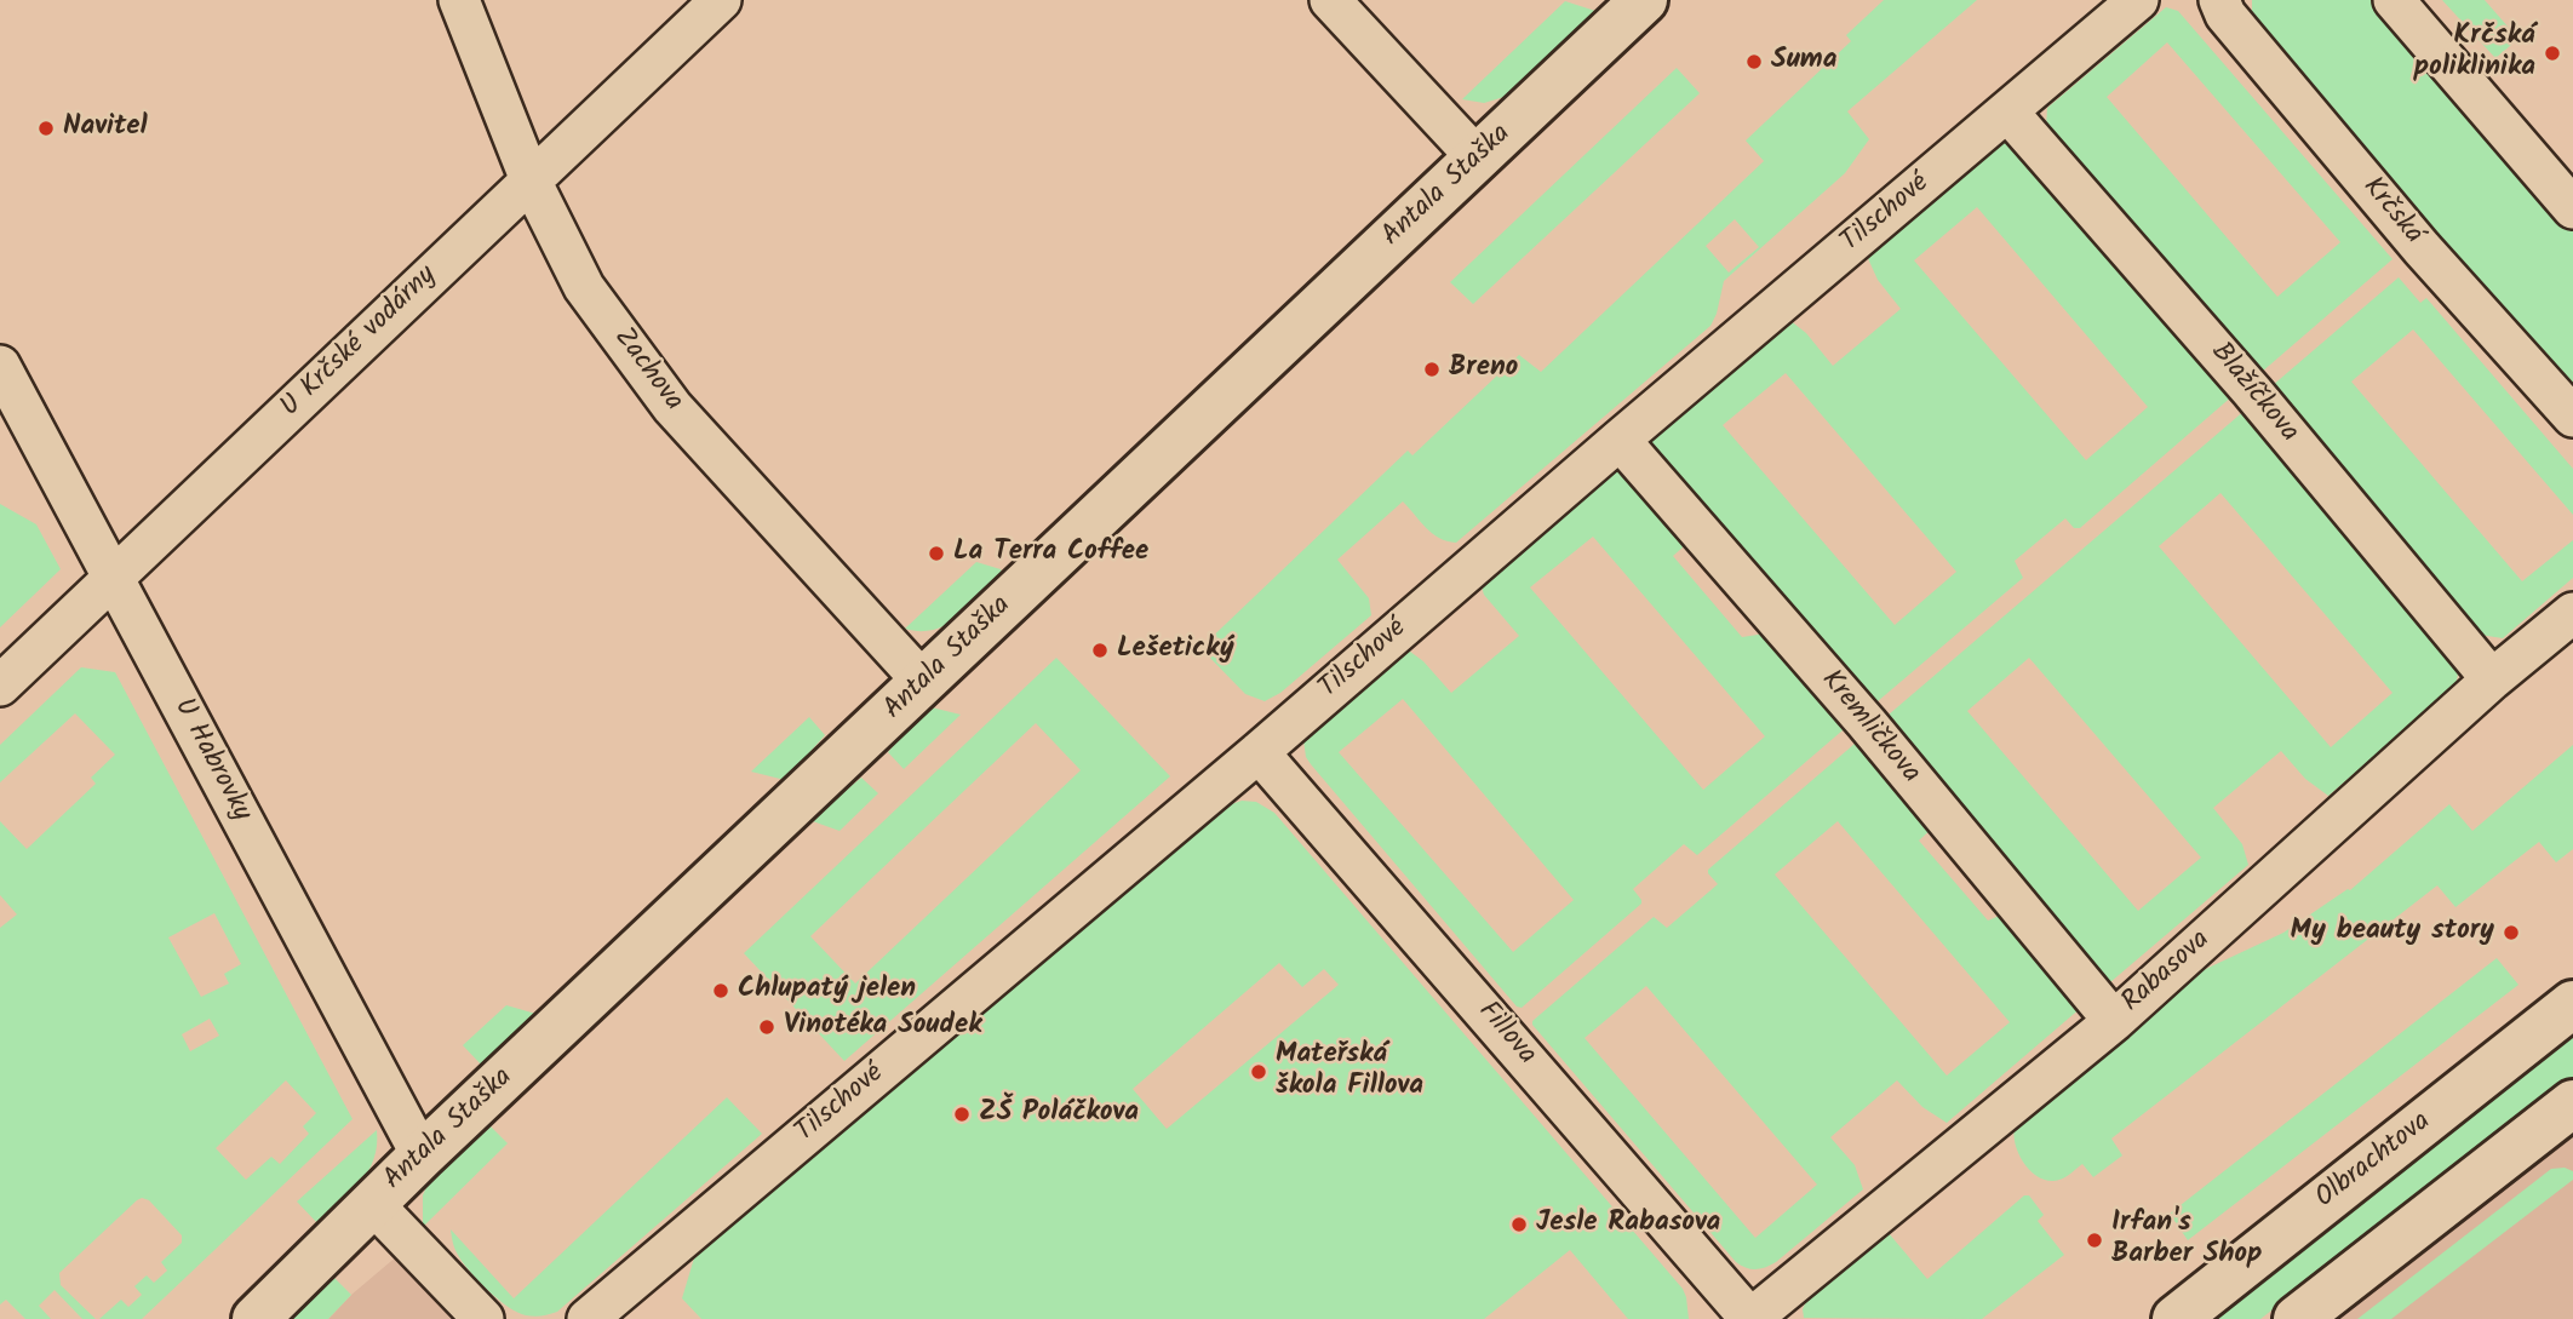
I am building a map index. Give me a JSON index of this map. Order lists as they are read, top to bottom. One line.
{"streets":{"street":["Antala Staška","Krčská","Tilschové","U Krčské vodárny","Zachova","Blažíčkova","Kremličkova","U Habrovky","Rabasova","Fillova","Olbrachtova"]},"crossings":[["Antala Staška","Zachova"],["Antala Staška","U Habrovky"],["Tilschové","Blažíčkova"],["Tilschové","Kremličkova"],["Tilschové","Fillova"],["U Krčské vodárny","Zachova"],["U Krčské vodárny","U Habrovky"],["Blažíčkova","Rabasova"],["Kremličkova","Rabasova"],["Rabasova","Fillova"]],"places":["Krčská poliklinika","Suma","Navitel","Breno","La Terra Coffee","Lešetický","My beauty story","Chlupatý jelen","Vinotéka Soudek","Mateřská škola Fillova","ZŠ Poláčkova","Jesle Rabasova","Irfan's Barber Shop"]}
